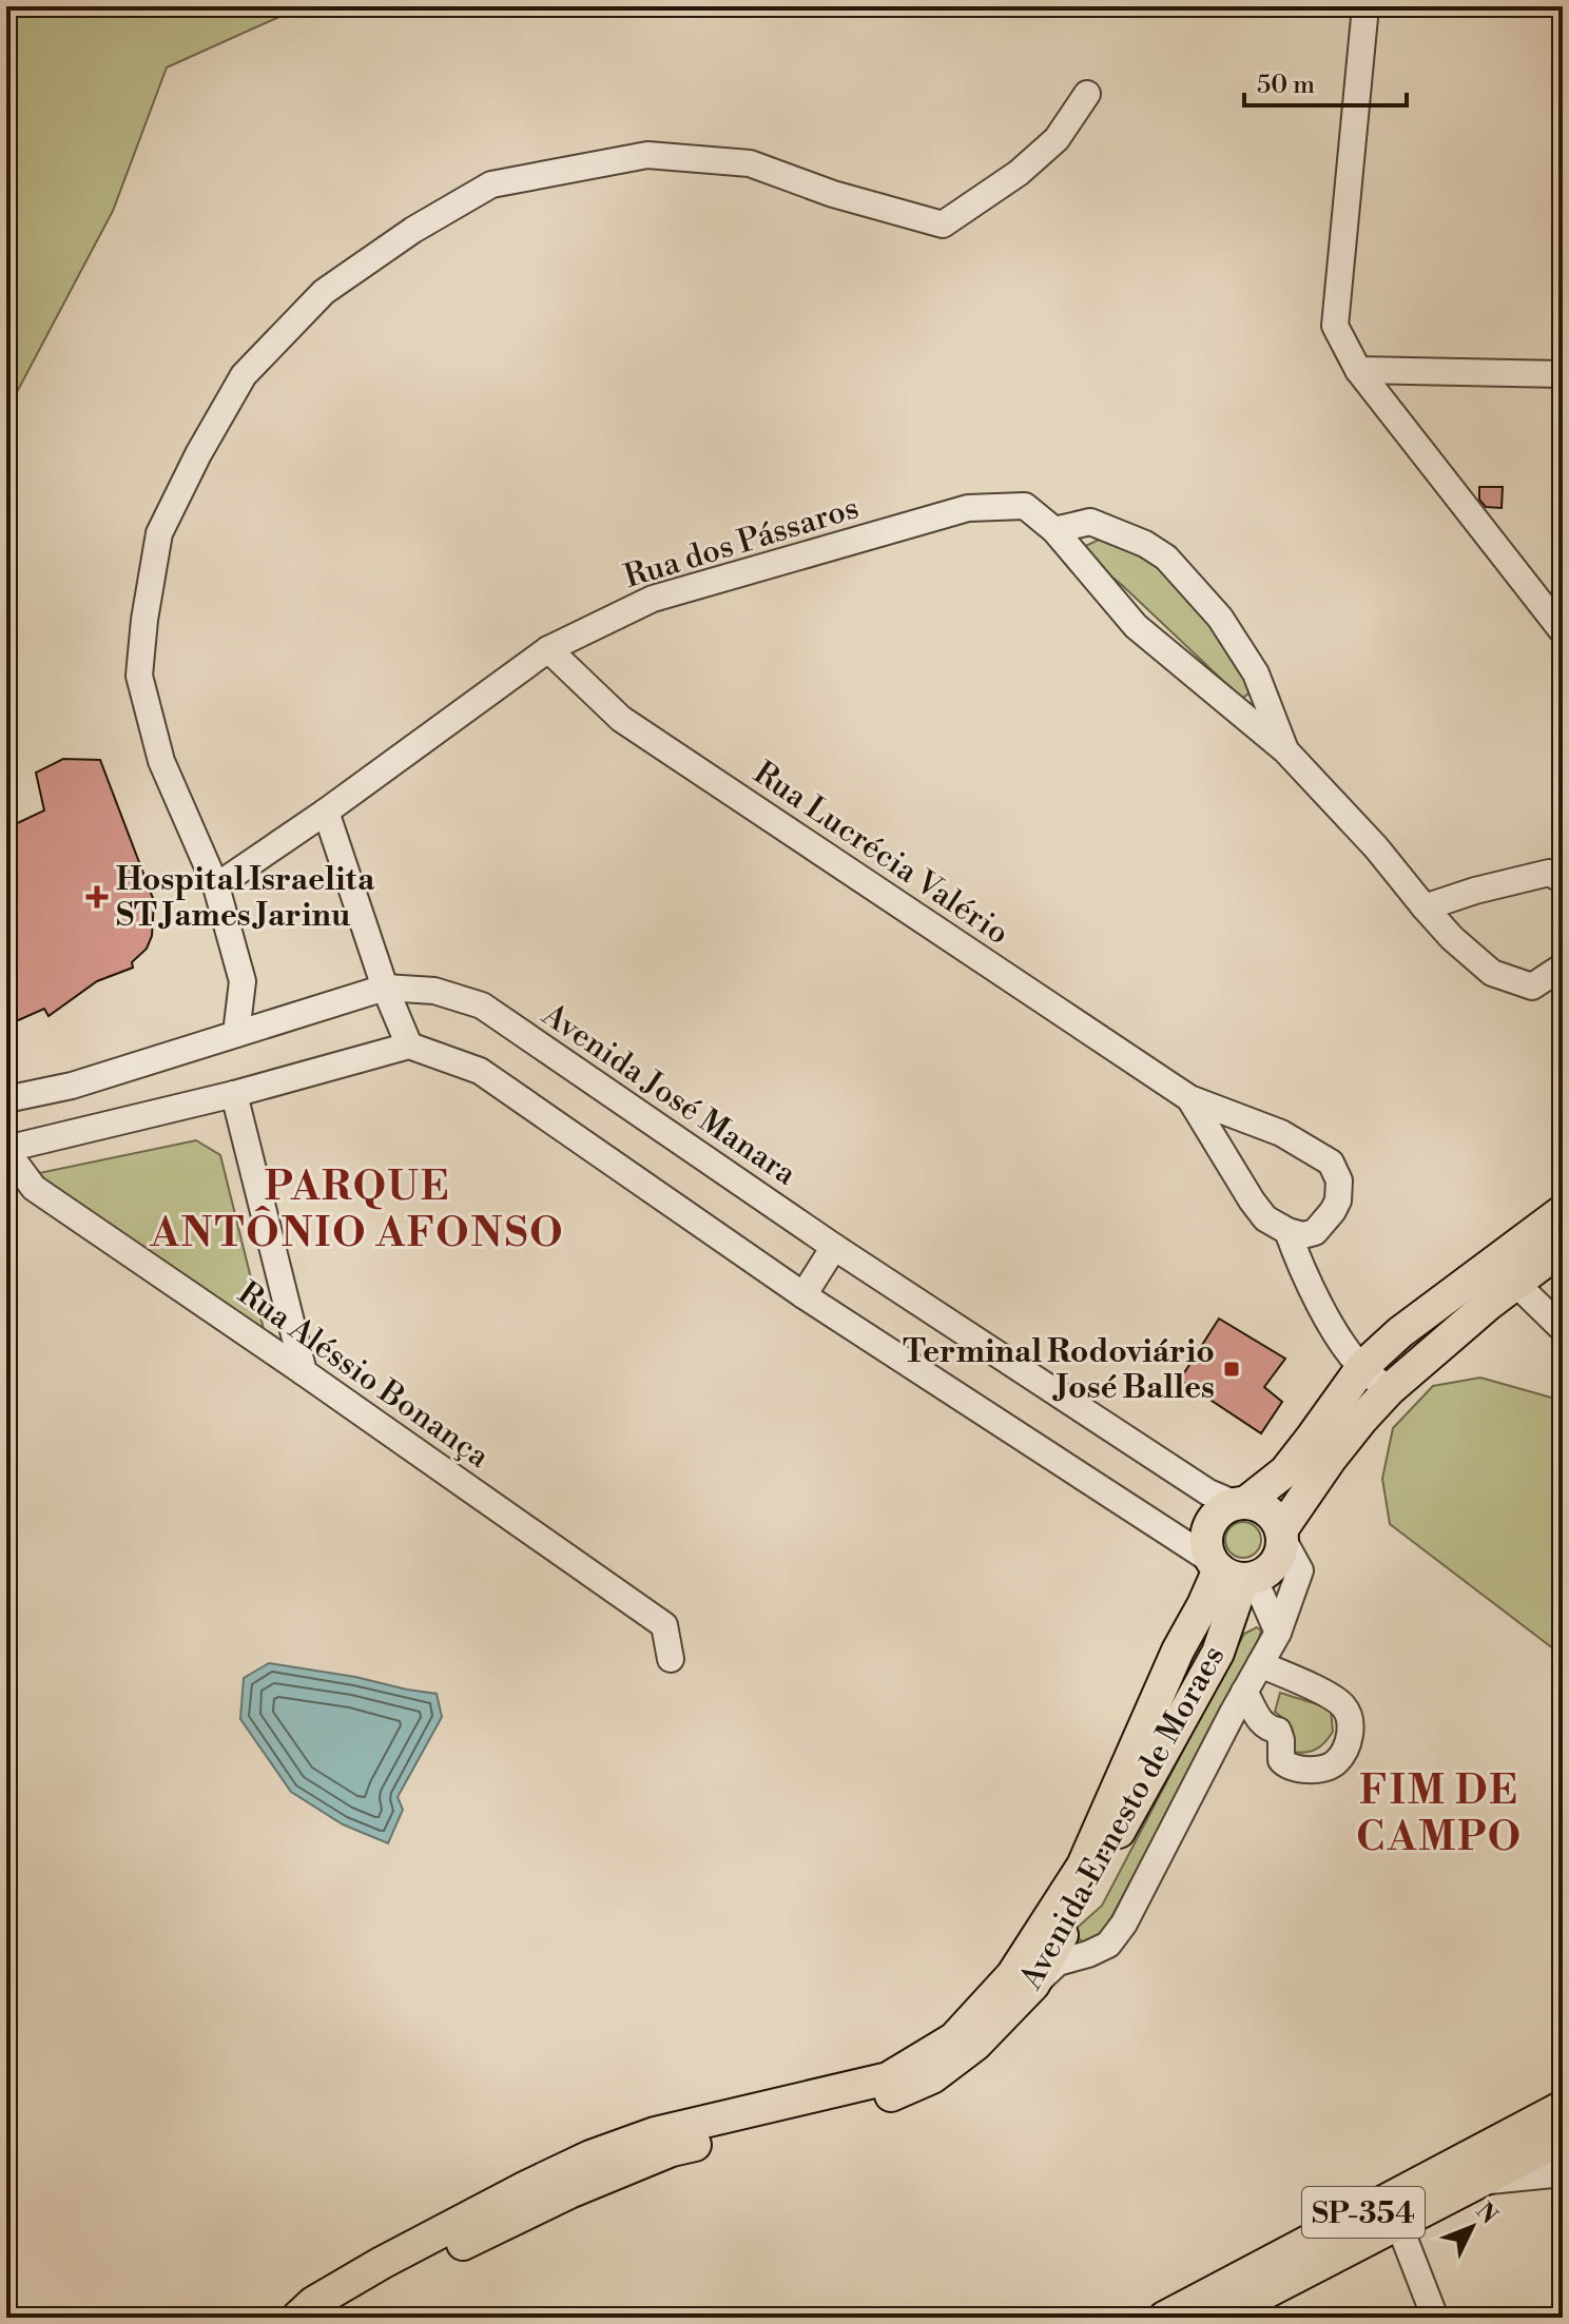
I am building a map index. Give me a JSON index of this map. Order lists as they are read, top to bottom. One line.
{"streets":{"main road":["Avenida Ernesto de Moraes","SP-354"],"street":["Rua dos Pássaros","Rua Lucrécia Valério","Avenida José Manara","Rua Aléssio Bonança"]},"crossings":[["Rua dos Pássaros","Rua Lucrécia Valério"],["Avenida José Manara","Avenida Ernesto de Moraes"]],"districts":["PARQUE ANTÔNIO AFONSO","FIM DE CAMPO"],"places":{"health":["Hospital Israelita ST James Jarinu"],"transit":["Terminal Rodoviário José Balles"]},"scale_bar":"50 m","north":"top right"}
